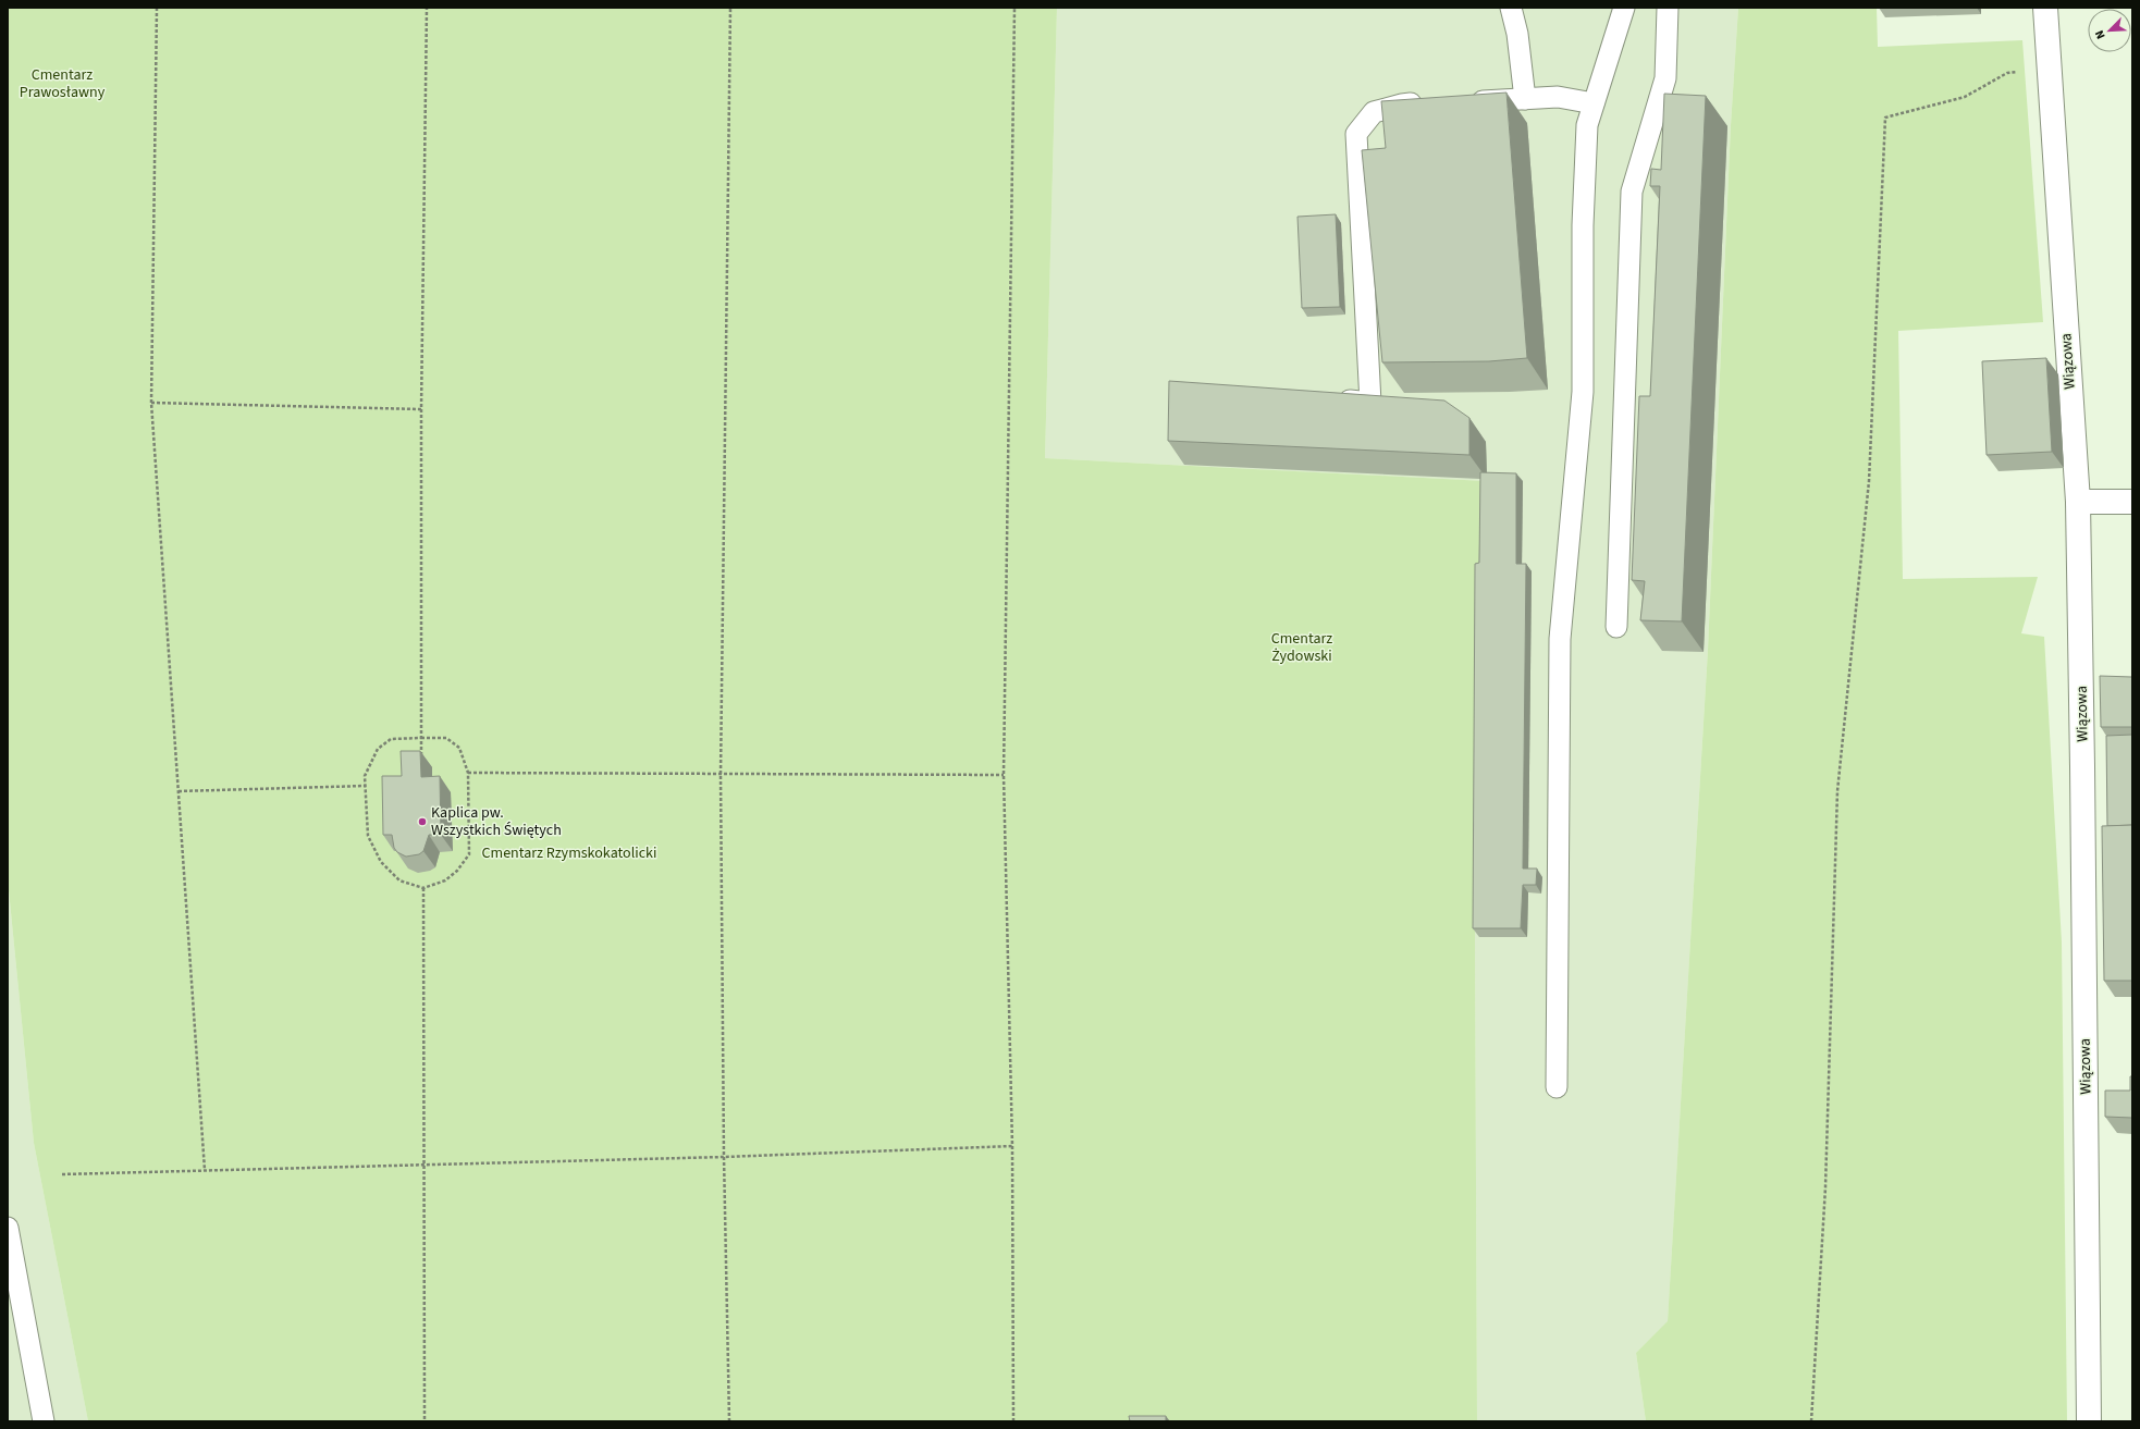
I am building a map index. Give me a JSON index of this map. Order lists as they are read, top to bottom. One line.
{"streets":{"street":["Wiązowa"]},"parks":["Cmentarz Prawosławny","Cmentarz Żydowski","Cmentarz Rzymskokatolicki"],"places":["Kaplica pw. Wszystkich Świętych"],"north":"bottom left"}
